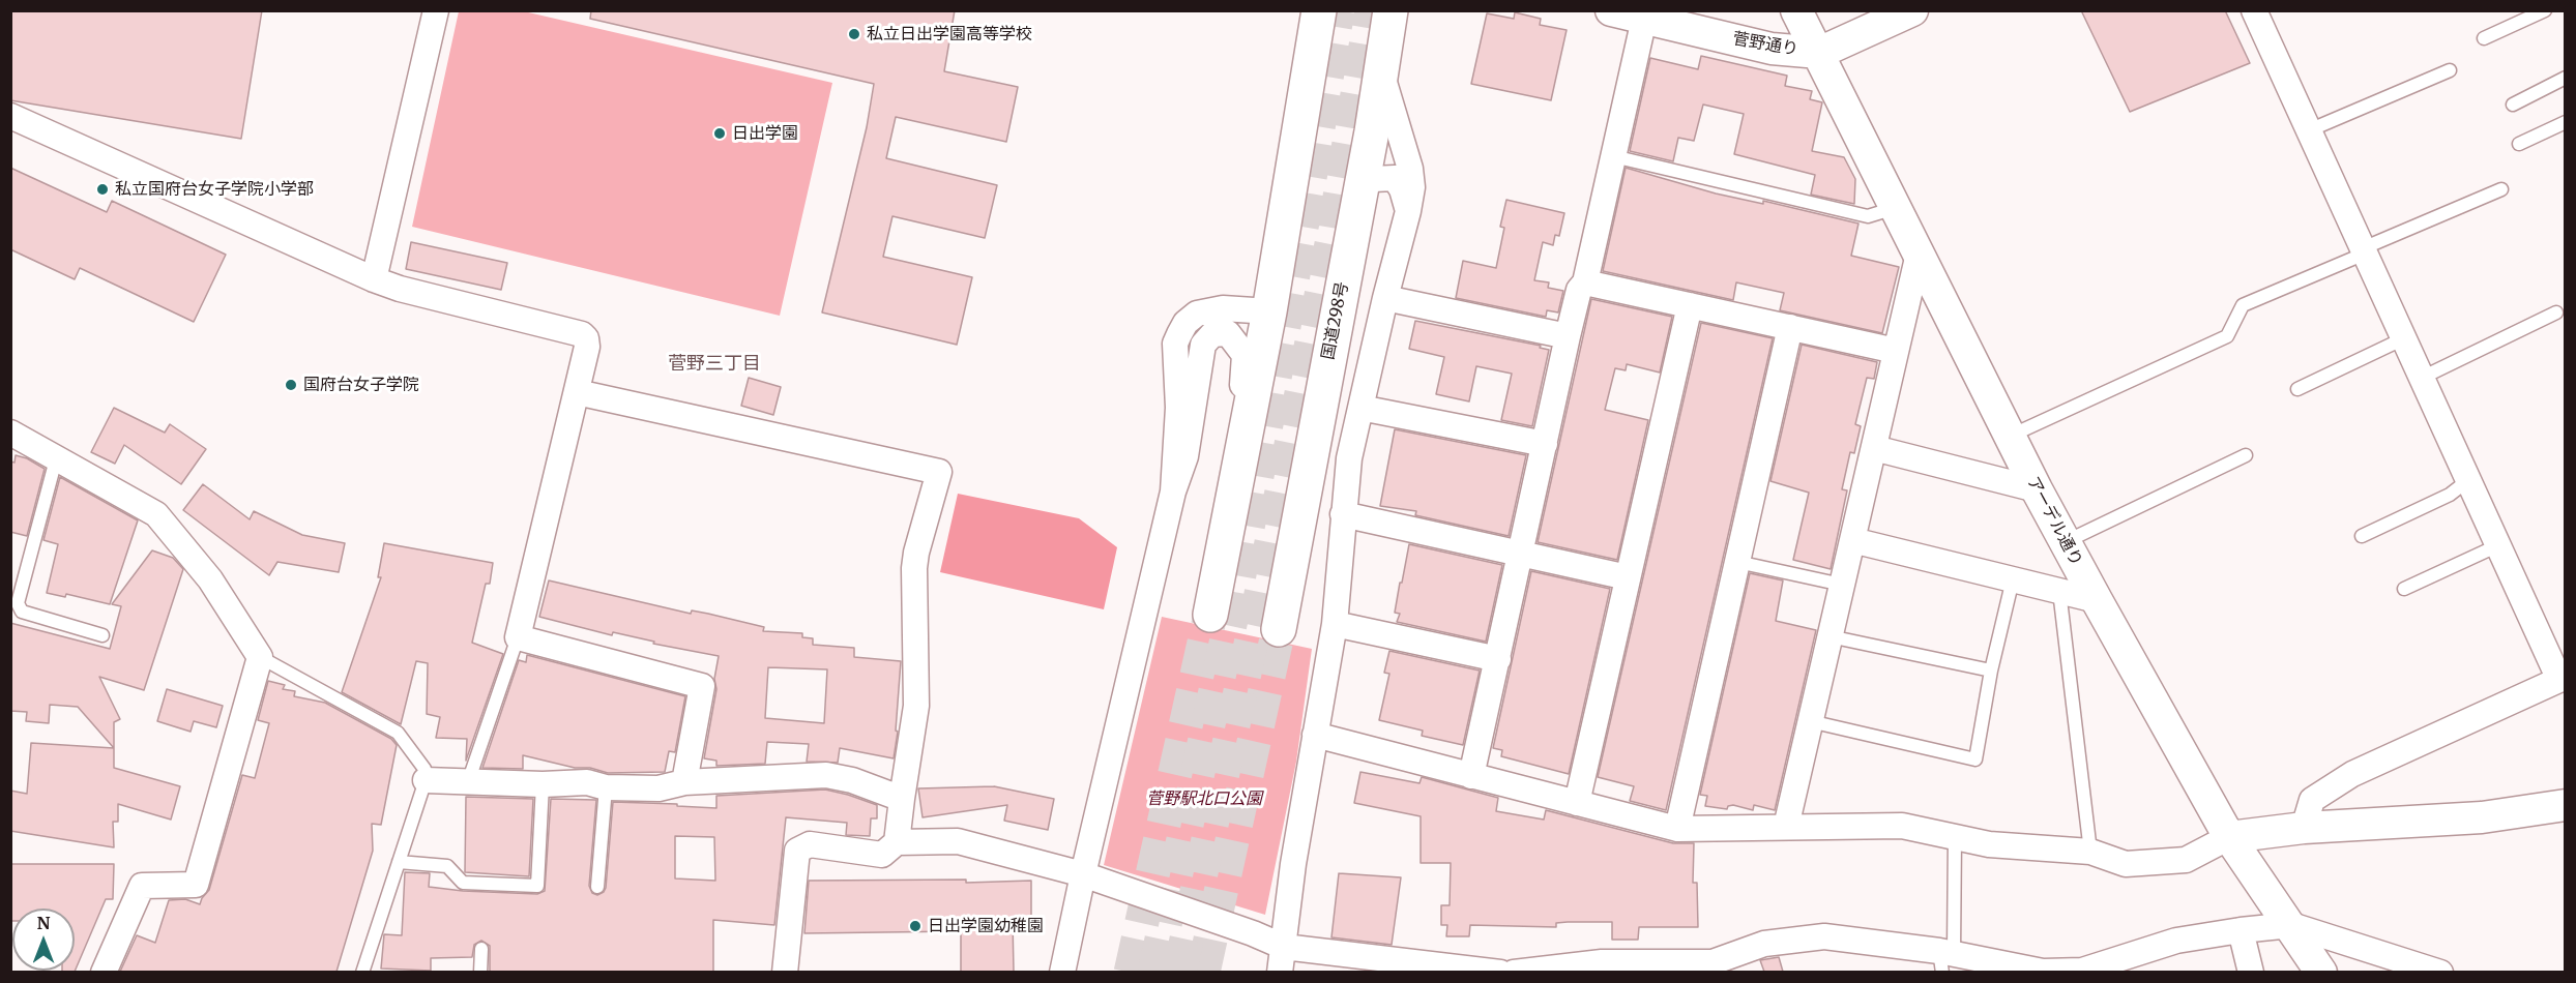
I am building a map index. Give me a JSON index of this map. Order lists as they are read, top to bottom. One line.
{"streets":{"highway":["国道298号"],"street":["菅野通り","アーデル通り"]},"crossings":[["菅野通り","アーデル通り"]],"districts":["菅野三丁目"],"parks":["菅野駅北口公園"],"places":["私立日出学園高等学校","日出学園","私立国府台女子学院小学部","国府台女子学院","日出学園幼稚園"],"north":"top"}
